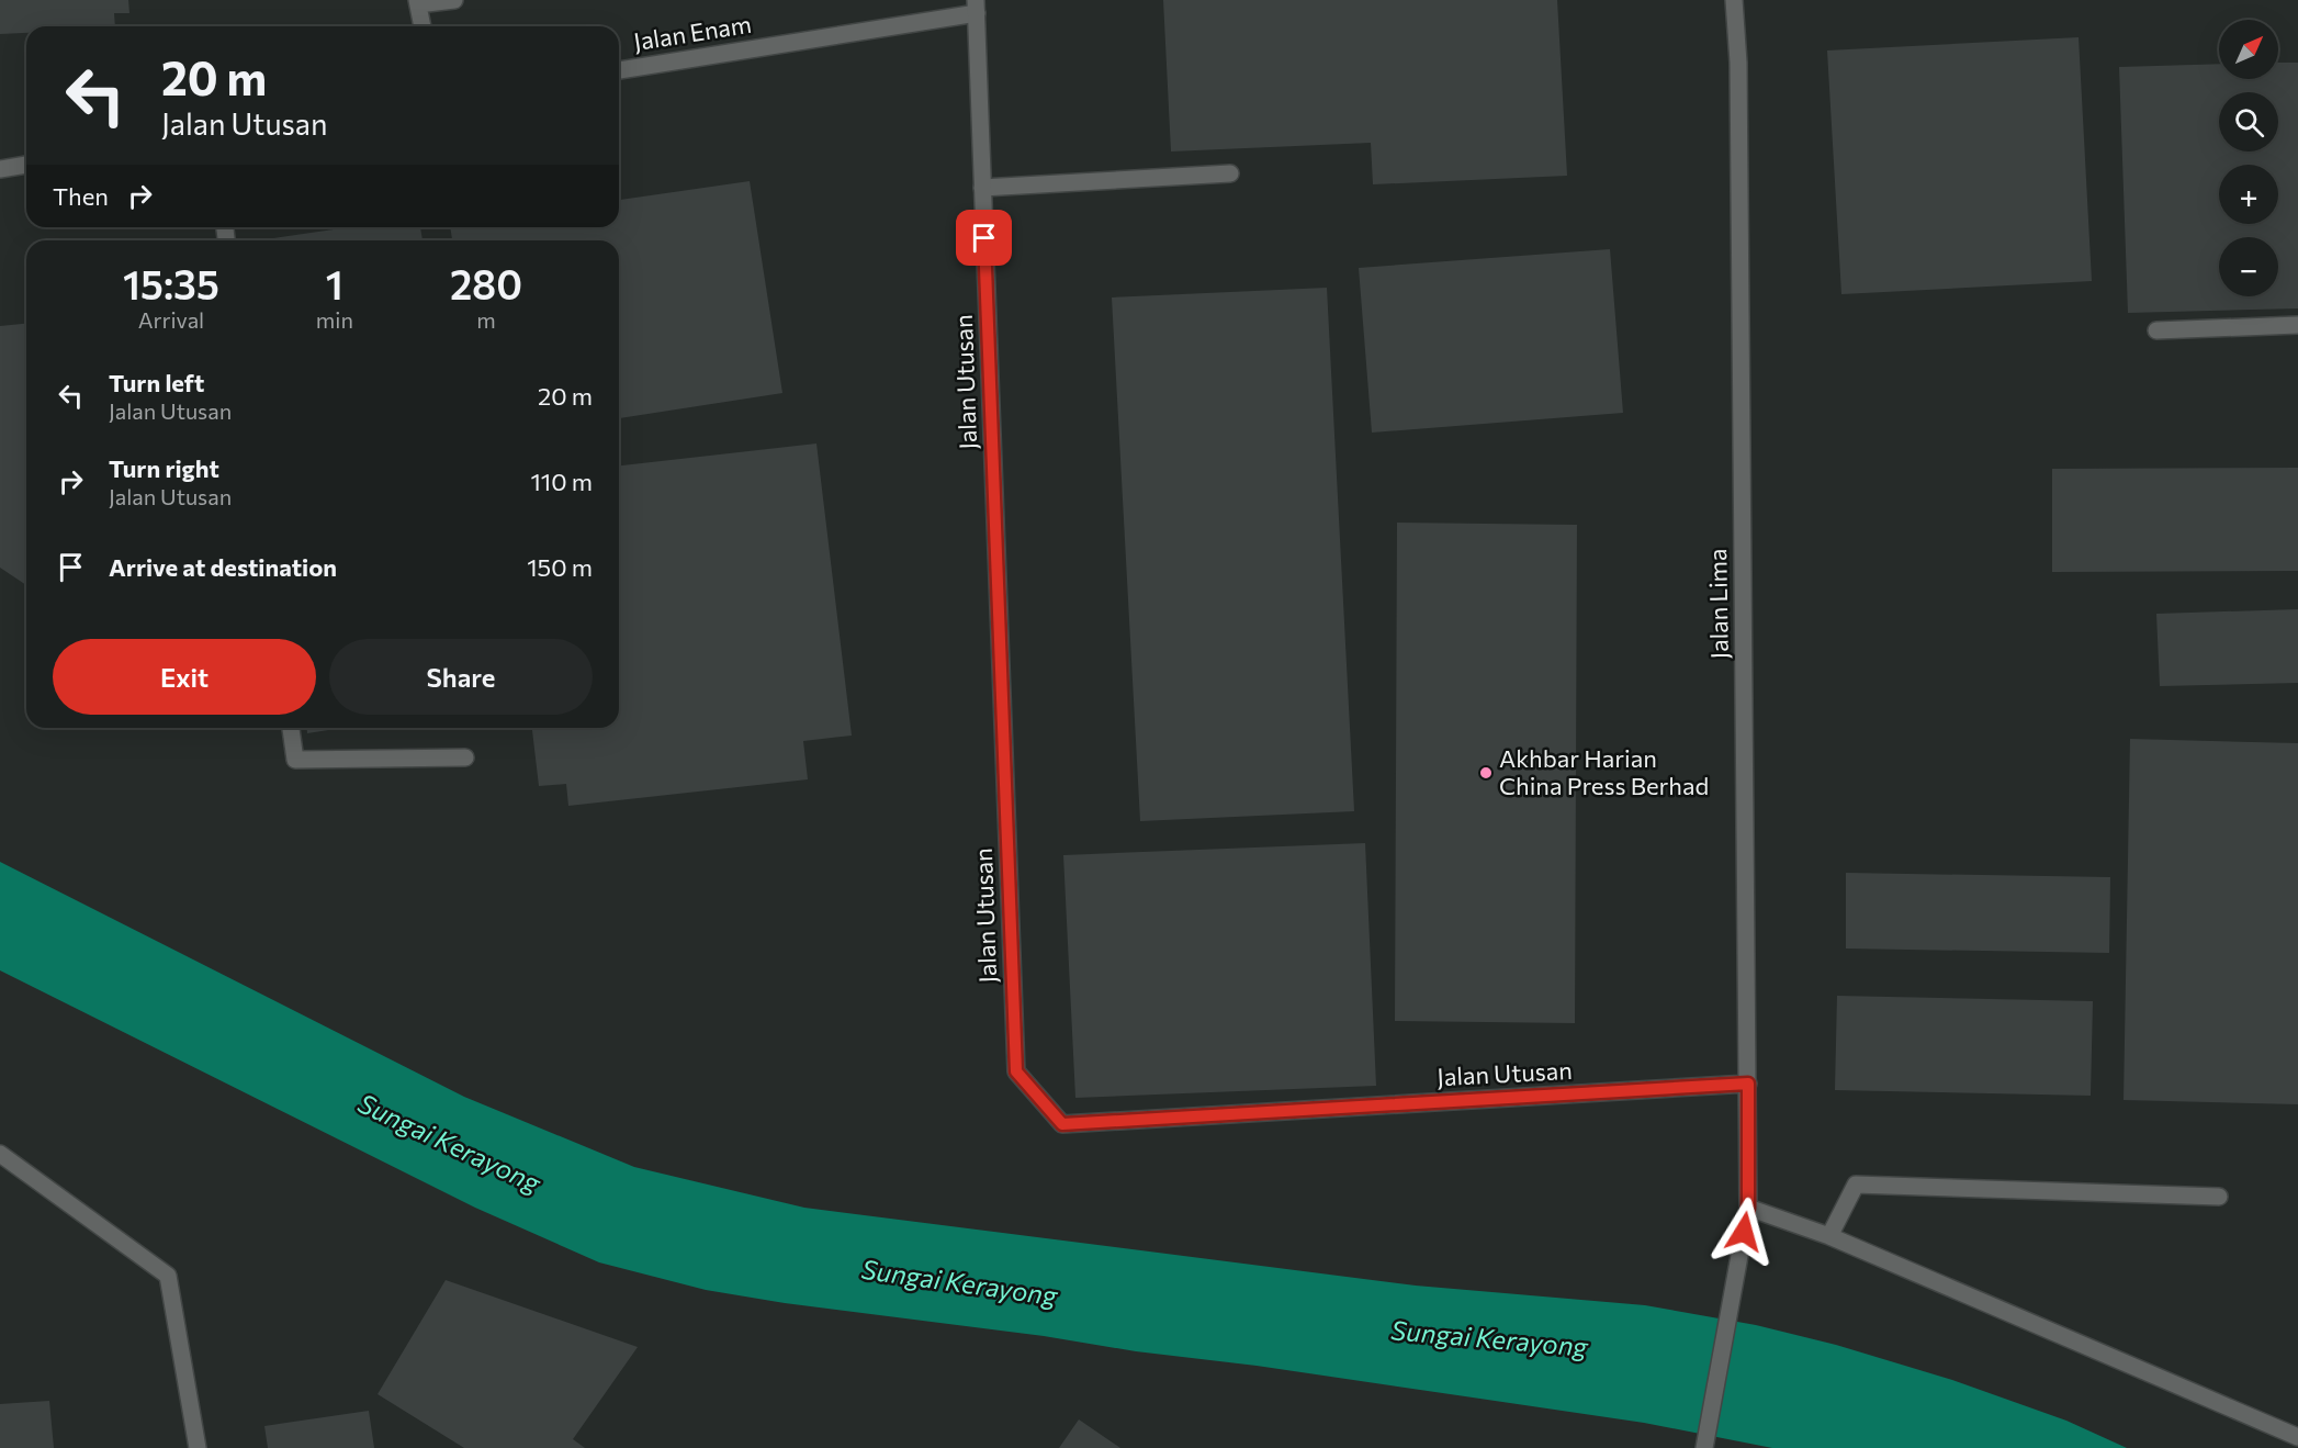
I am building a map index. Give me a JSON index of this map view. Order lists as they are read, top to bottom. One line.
{"streets":{"street":["Jalan Enam","Jalan Utusan","Jalan Lima"]},"crossings":[["Jalan Enam","Jalan Utusan"],["Jalan Utusan","Jalan Lima"]],"water":["Sungai Kerayong"],"places":["Akhbar Harian China Press Berhad"],"north":"top right","page":{"map_buttons":["+","−"],"turn":["20 m","Jalan Utusan"],"then":"Then","eta":["15:35","Arrival","1","min","280","m"],"list":[{"name":"Turn left","note":"Jalan Utusan","value":"20 m"},{"name":"Turn right","note":"Jalan Utusan","value":"110 m"},{"name":"Arrive at destination","value":"150 m"}],"buttons":["Exit","Share"]}}
